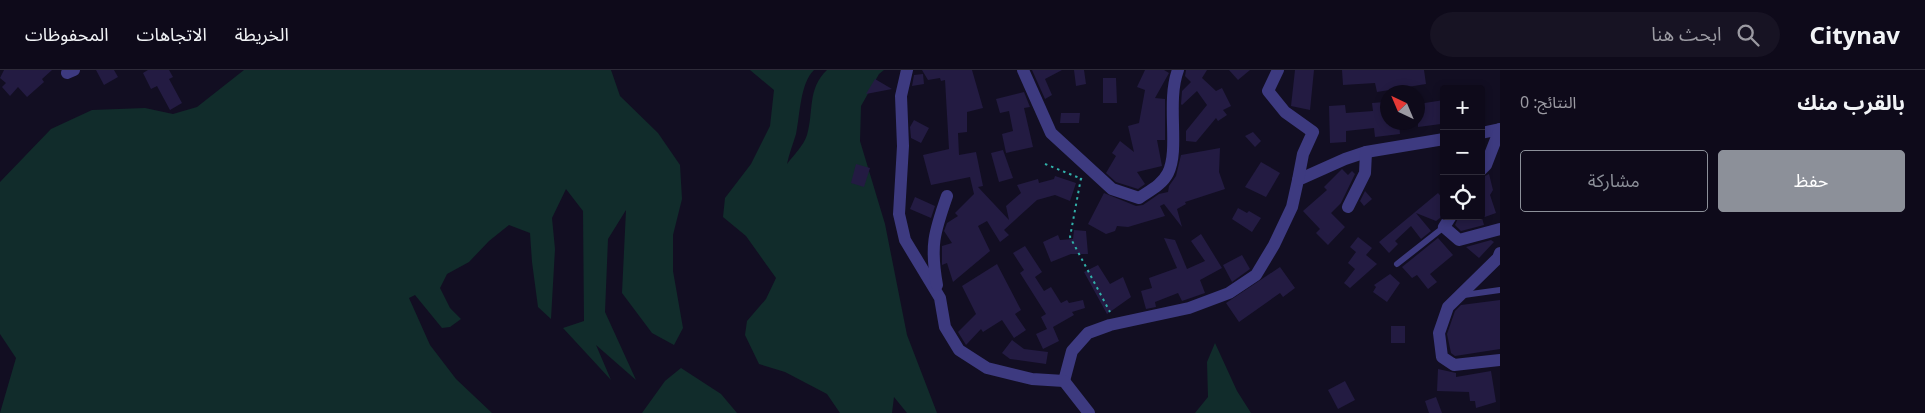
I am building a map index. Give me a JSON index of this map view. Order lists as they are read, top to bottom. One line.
{"north":"top left","page":{"header":"Citynav","search":"ابحث هنا","nav":["الخريطة","الاتجاهات","المحفوظات"],"heading":["بالقرب منك","النتائج: 0"],"map_buttons":["+","−"],"buttons":["حفظ","مشاركة"]}}
